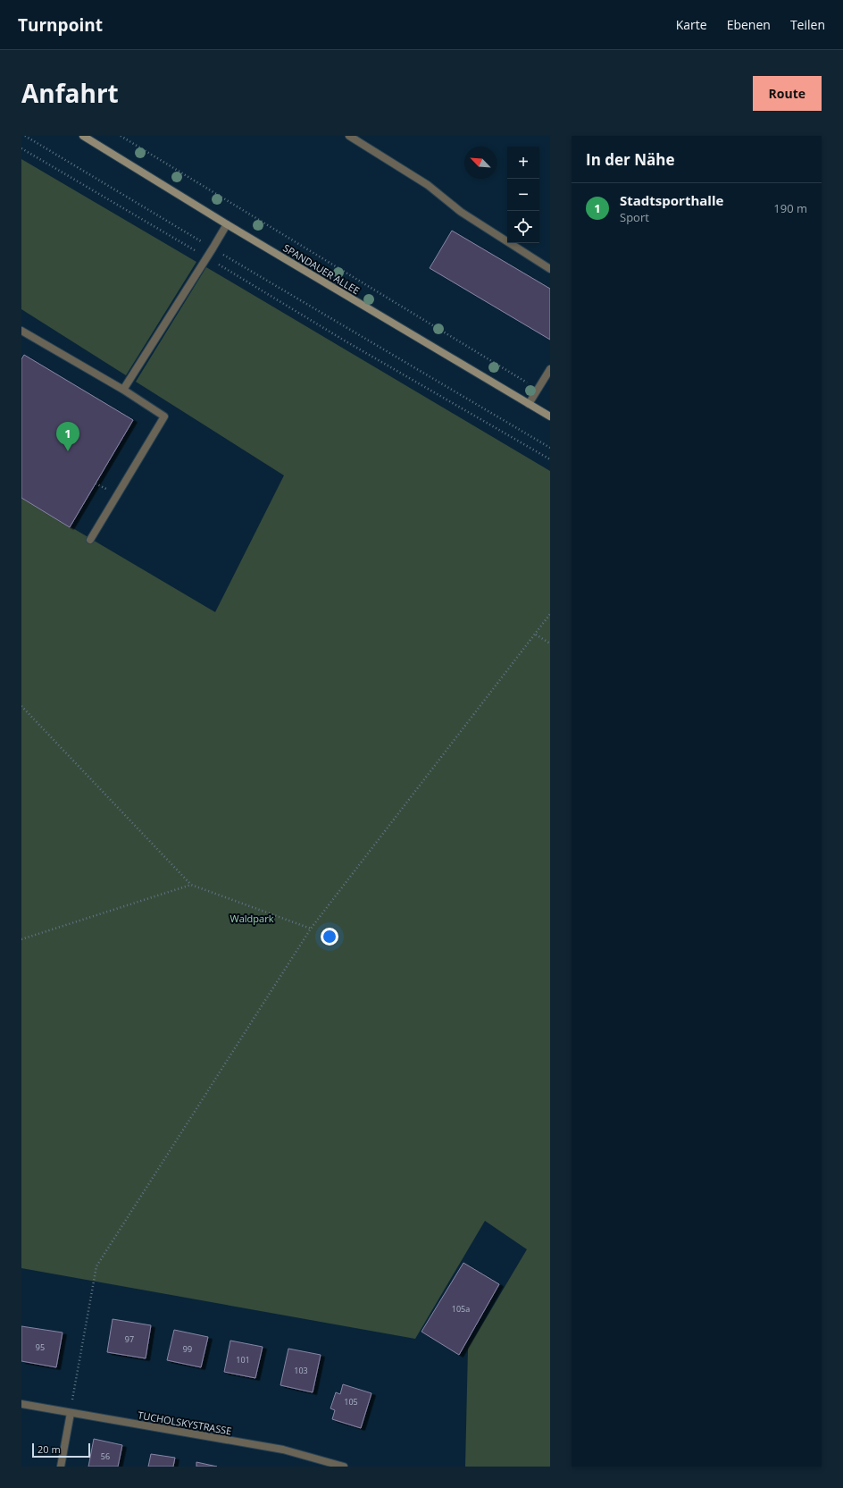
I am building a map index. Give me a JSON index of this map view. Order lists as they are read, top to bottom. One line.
{"streets":{"main road":["SPANDAUER ALLEE"],"street":["TUCHOLSKYSTRASSE"]},"parks":["Waldpark"],"house_numbers":["105a","97","95","99","101","103","105","56"],"scale_bar":"20 m","north":"top left","page":{"header":"Turnpoint","nav":["Karte","Ebenen","Teilen"],"title":"Anfahrt","buttons":"Route","heading":"In der Nähe","map_buttons":["+","−"],"list":[{"mark":"1","name":"Stadtsporthalle","note":"Sport","value":"190 m"}],"pins":"1","scale":"20 m"}}
